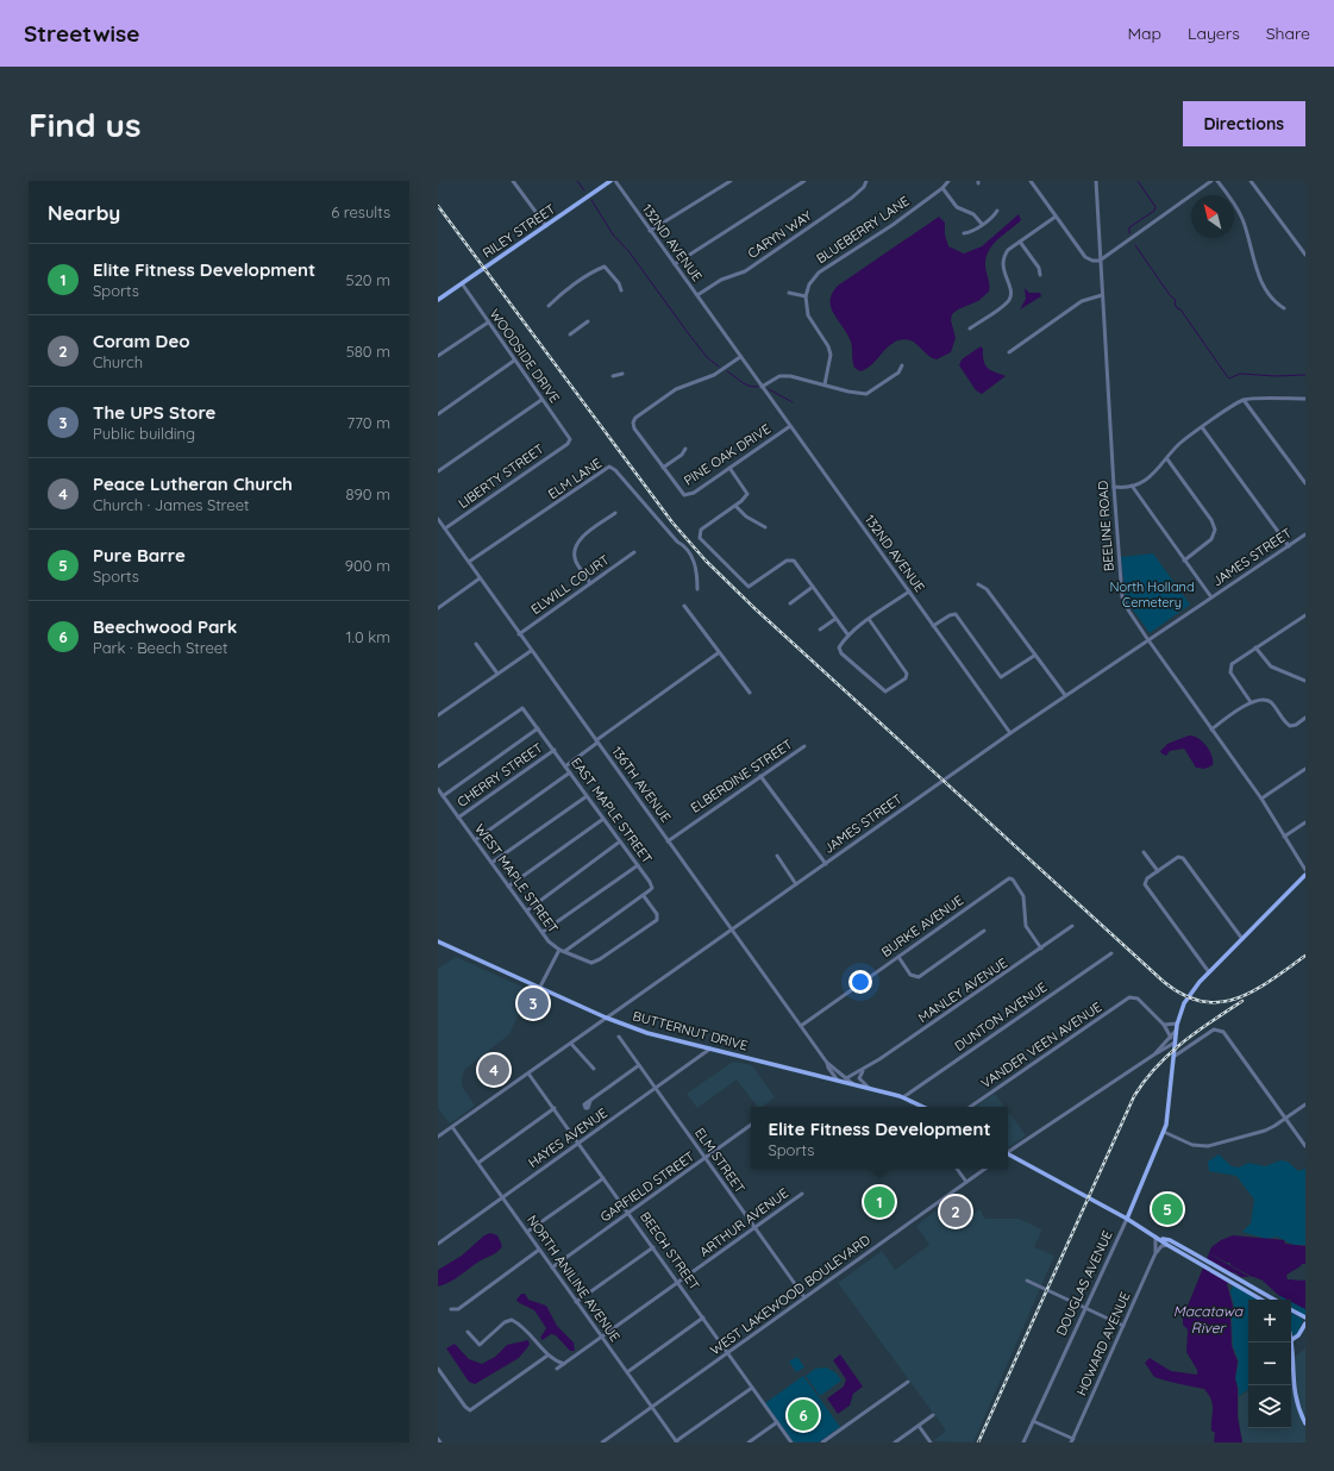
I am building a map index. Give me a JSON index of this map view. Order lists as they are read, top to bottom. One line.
{"streets":{"main road":["RILEY STREET","BUTTERNUT DRIVE","DOUGLAS AVENUE"],"street":["BLUEBERRY LANE","CARYN WAY","132ND AVENUE","WOODSIDE DRIVE","PINE OAK DRIVE","LIBERTY STREET","ELM LANE","BEELINE ROAD","JAMES STREET","ELWILL COURT","CHERRY STREET","ELBERDINE STREET","136TH AVENUE","EAST MAPLE STREET","WEST MAPLE STREET","BURKE AVENUE","MANLEY AVENUE","DUNTON AVENUE","VANDER VEEN AVENUE","HAYES AVENUE","ELM STREET","GARFIELD STREET","ARTHUR AVENUE","BEECH STREET","NORTH ANILINE AVENUE","WEST LAKEWOOD BOULEVARD","HOWARD AVENUE"]},"crossings":[["RILEY STREET","WOODSIDE DRIVE"],["CARYN WAY","132ND AVENUE"],["132ND AVENUE","PINE OAK DRIVE"],["132ND AVENUE","JAMES STREET"],["WOODSIDE DRIVE","LIBERTY STREET"],["LIBERTY STREET","136TH AVENUE"],["ELM LANE","136TH AVENUE"],["BEELINE ROAD","JAMES STREET"],["JAMES STREET","136TH AVENUE"],["JAMES STREET","BUTTERNUT DRIVE"],["JAMES STREET","BEECH STREET"],["JAMES STREET","NORTH ANILINE AVENUE"],["ELWILL COURT","136TH AVENUE"],["CHERRY STREET","EAST MAPLE STREET"],["CHERRY STREET","WEST MAPLE STREET"],["ELBERDINE STREET","136TH AVENUE"],["136TH AVENUE","BURKE AVENUE"],["136TH AVENUE","MANLEY AVENUE"],["136TH AVENUE","BUTTERNUT DRIVE"],["EAST MAPLE STREET","WEST MAPLE STREET"],["BURKE AVENUE","MANLEY AVENUE"],["DUNTON AVENUE","BUTTERNUT DRIVE"],["BUTTERNUT DRIVE","HAYES AVENUE"],["HAYES AVENUE","ELM STREET"],["HAYES AVENUE","BEECH STREET"],["HAYES AVENUE","NORTH ANILINE AVENUE"],["ELM STREET","GARFIELD STREET"],["ELM STREET","ARTHUR AVENUE"],["ELM STREET","WEST LAKEWOOD BOULEVARD"],["GARFIELD STREET","BEECH STREET"],["GARFIELD STREET","NORTH ANILINE AVENUE"],["ARTHUR AVENUE","BEECH STREET"],["ARTHUR AVENUE","NORTH ANILINE AVENUE"],["BEECH STREET","WEST LAKEWOOD BOULEVARD"],["NORTH ANILINE AVENUE","WEST LAKEWOOD BOULEVARD"]],"water":["Macatawa River"],"parks":["North Holland Cemetery"],"north":"top left","page":{"header":"Streetwise","nav":["Map","Layers","Share"],"buttons":"Directions","title":"Find us","heading":["Nearby","6 results"],"list":[{"mark":"1","name":"Elite Fitness Development","note":"Sports","value":"520 m"},{"mark":"2","name":"Coram Deo","note":"Church","value":"580 m"},{"mark":"3","name":"The UPS Store","note":"Public building","value":"770 m"},{"mark":"4","name":"Peace Lutheran Church","note":"Church · James Street","value":"890 m"},{"mark":"5","name":"Pure Barre","note":"Sports","value":"900 m"},{"mark":"6","name":"Beechwood Park","note":"Park · Beech Street","value":"1.0 km"}],"pins":["3","4","1","5","2","6"],"popup":["Elite Fitness Development","Sports"],"map_buttons":["+","−"]}}
